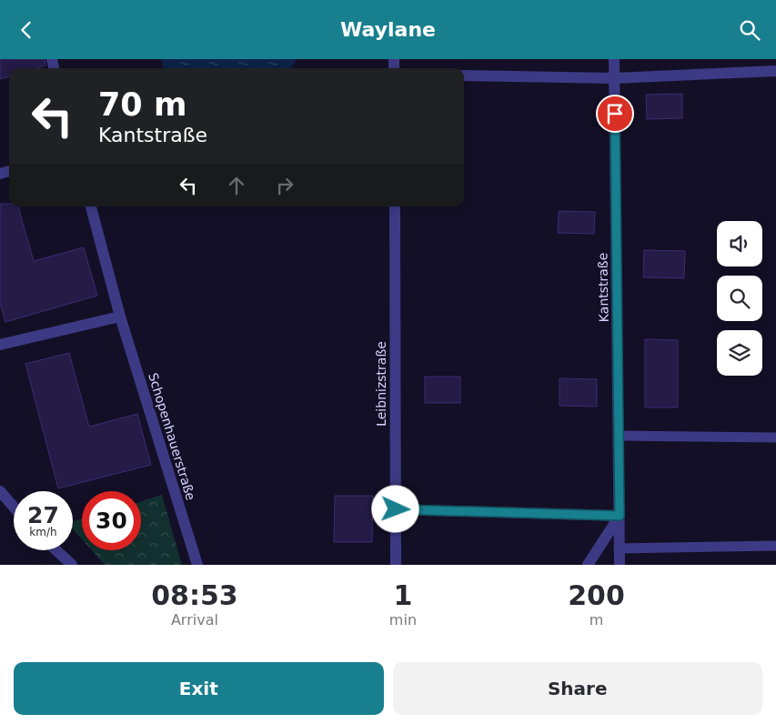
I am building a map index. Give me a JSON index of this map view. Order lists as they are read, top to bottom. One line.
{"streets":{"street":["Kantstraße","Leibnizstraße","Schopenhauerstraße"]},"page":{"header":"Waylane","turn":["70 m","Kantstraße"],"speed":"27 km/h","limit":"30","eta":["08:53","Arrival","1","min","200","m"],"buttons":["Exit","Share"]}}
